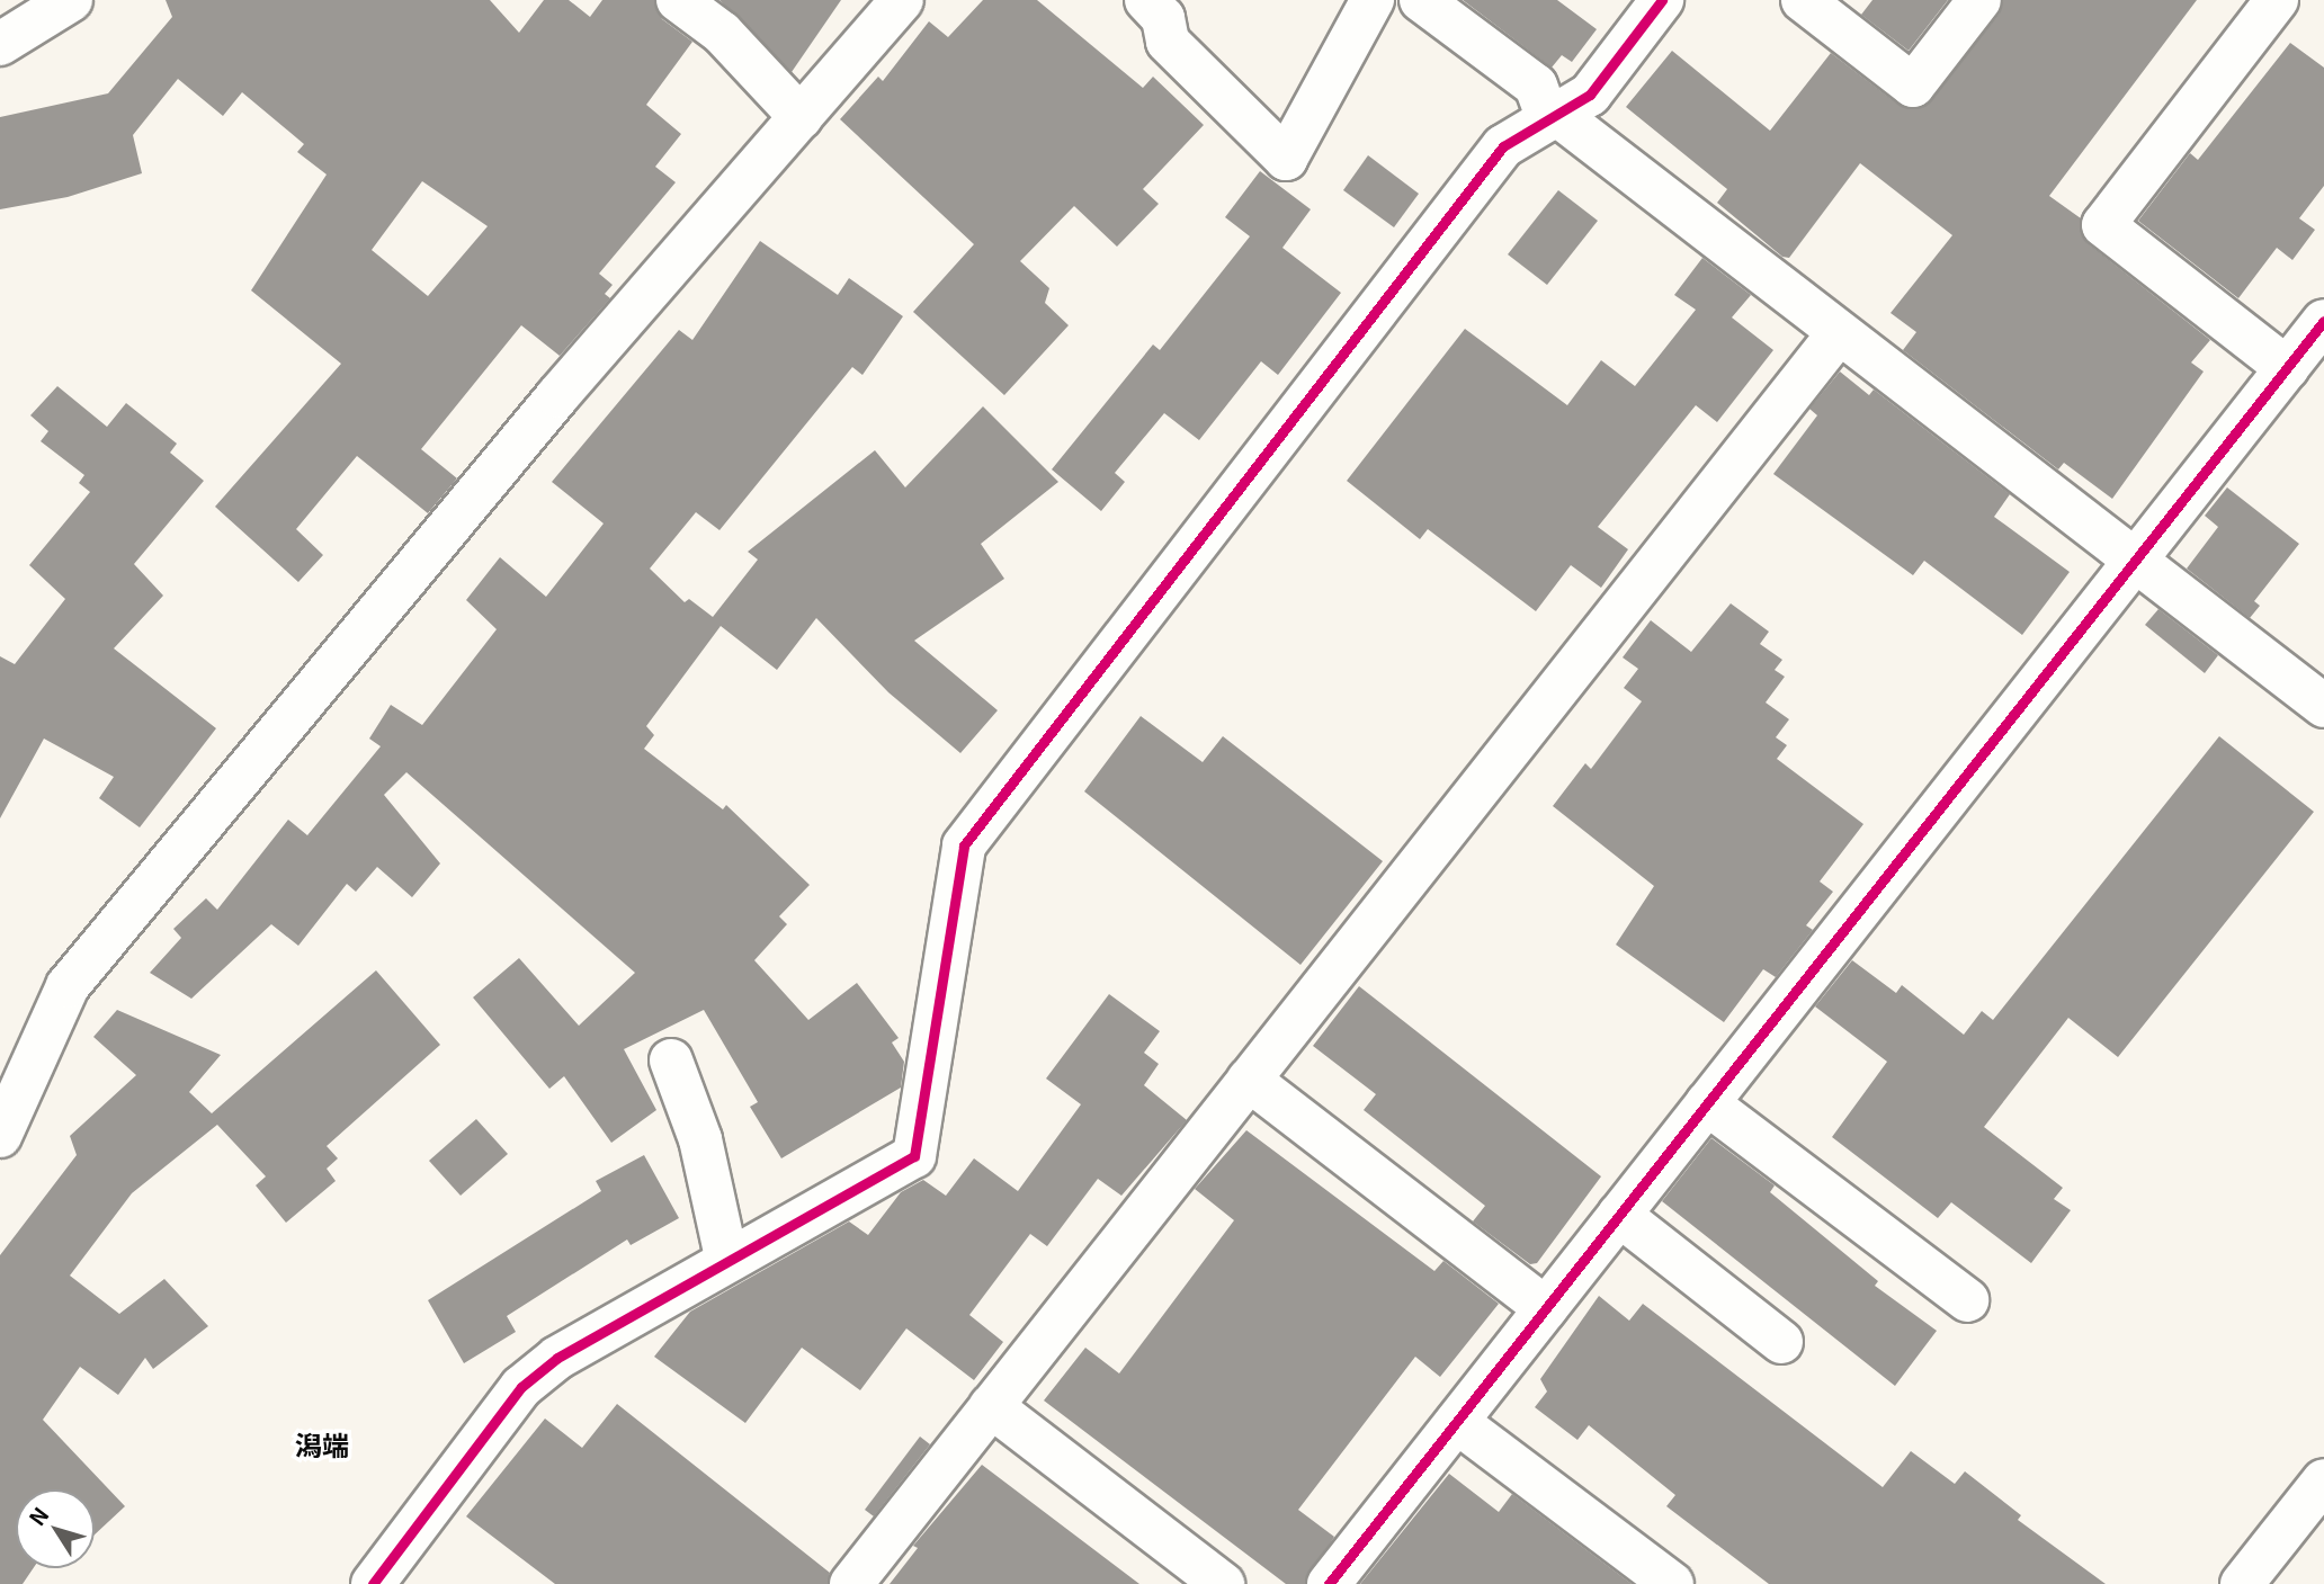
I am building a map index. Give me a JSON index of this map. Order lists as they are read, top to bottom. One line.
{"districts":["潟端"],"north":"top left"}
